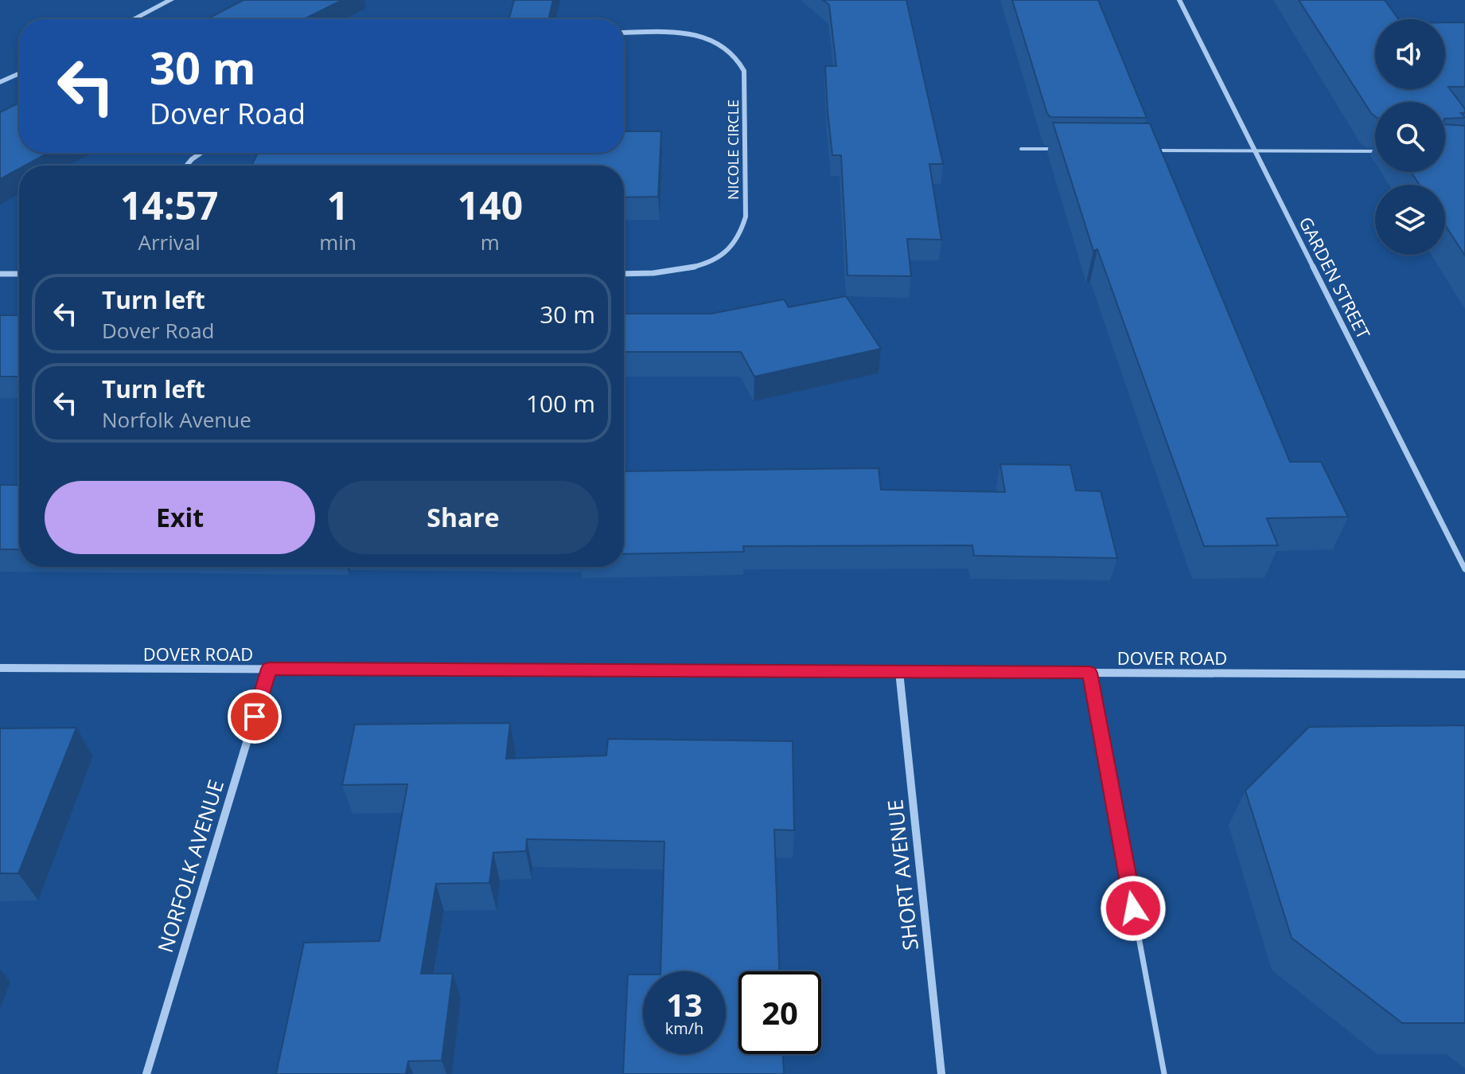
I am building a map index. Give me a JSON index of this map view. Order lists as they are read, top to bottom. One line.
{"streets":{"street":["NICOLE CIRCLE","GARDEN STREET","DOVER ROAD","NORFOLK AVENUE","SHORT AVENUE"]},"crossings":[["DOVER ROAD","NORFOLK AVENUE"],["DOVER ROAD","SHORT AVENUE"]],"page":{"turn":["30 m","Dover Road"],"eta":["14:57","Arrival","1","min","140","m"],"list":[{"name":"Turn left","note":"Dover Road","value":"30 m"},{"name":"Turn left","note":"Norfolk Avenue","value":"100 m"}],"buttons":["Exit","Share"],"speed":"13 km/h","limit":"20"}}
